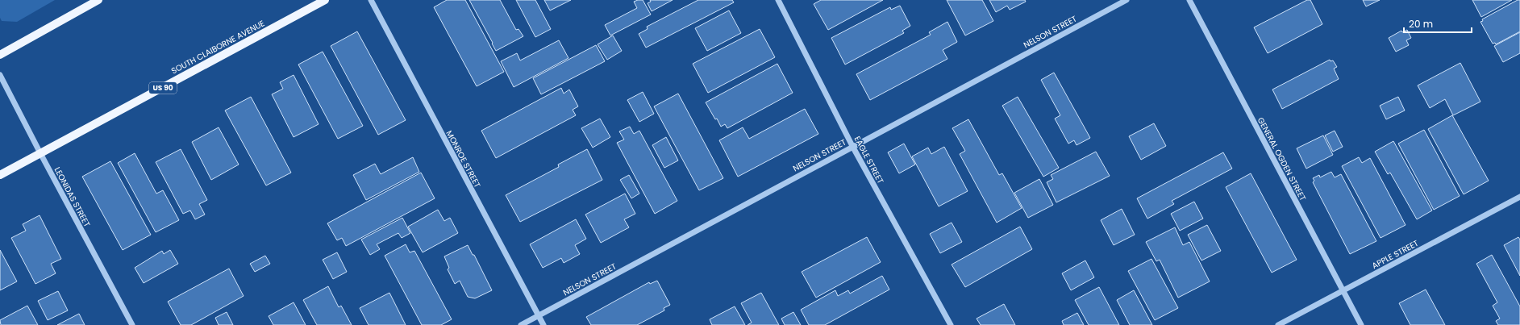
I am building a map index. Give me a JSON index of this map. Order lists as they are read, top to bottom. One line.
{"streets":{"main road":["SOUTH CLAIBORNE AVENUE","US 90"],"street":["NELSON STREET","MONROE STREET","GENERAL OGDEN STREET","EAGLE STREET","LEONIDAS STREET","APPLE STREET"]},"crossings":[["NELSON STREET","MONROE STREET"],["NELSON STREET","EAGLE STREET"],["SOUTH CLAIBORNE AVENUE","LEONIDAS STREET"],["GENERAL OGDEN STREET","APPLE STREET"]],"scale_bar":"20 m"}
